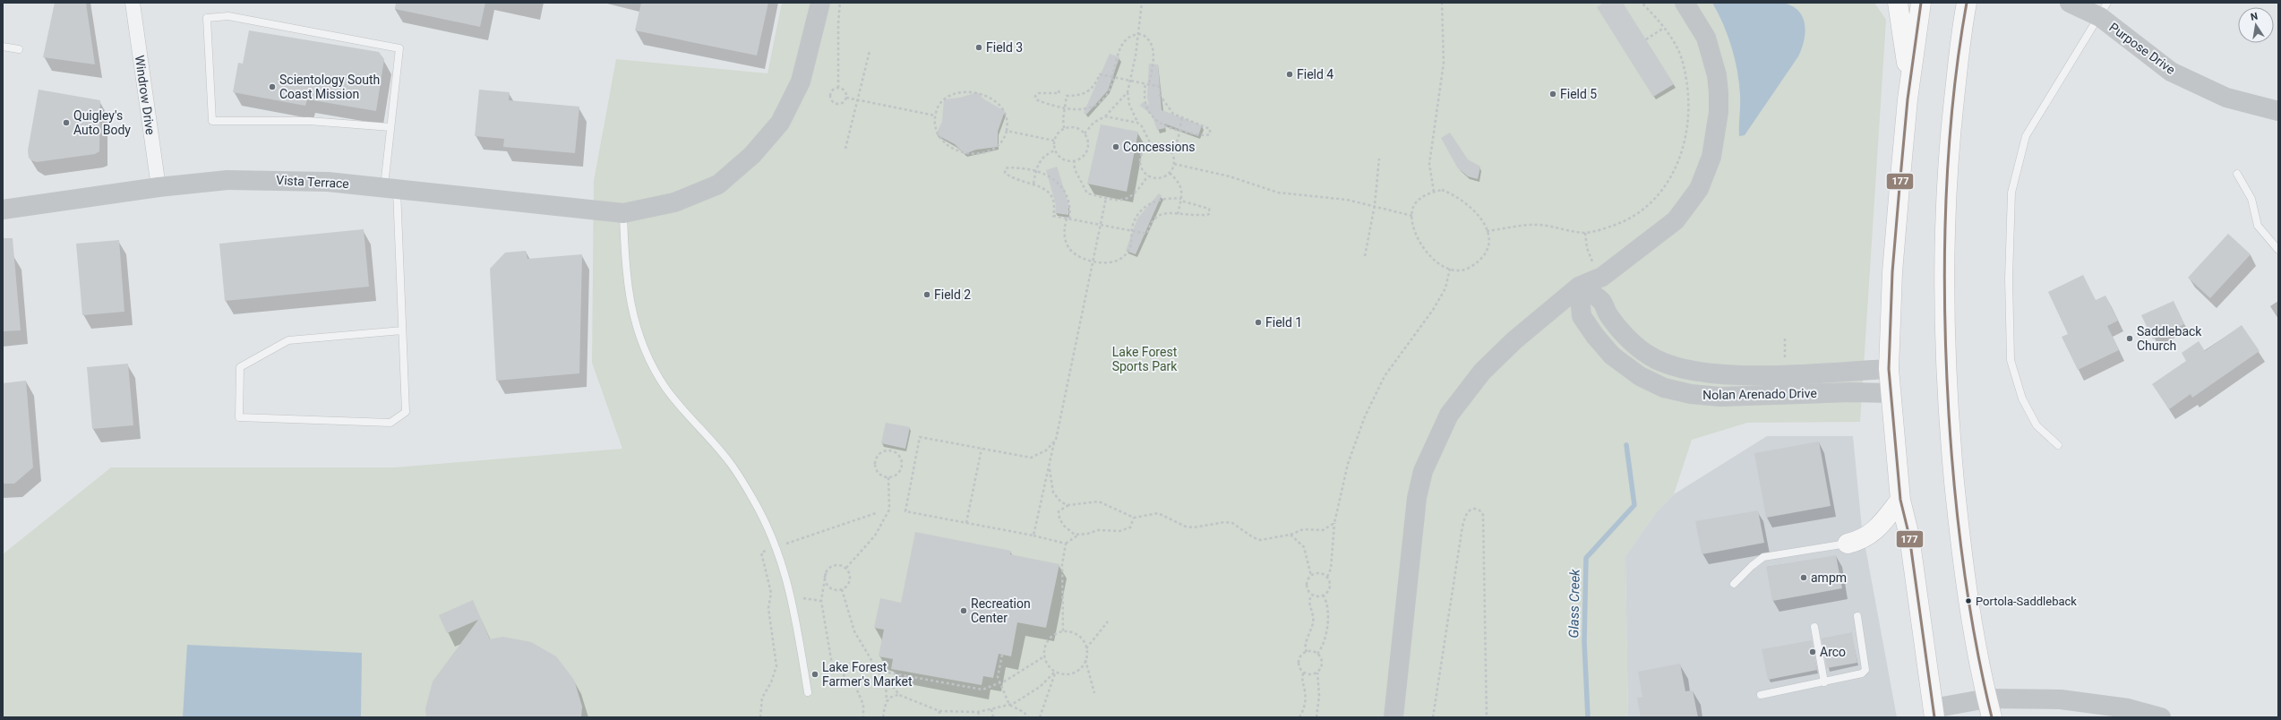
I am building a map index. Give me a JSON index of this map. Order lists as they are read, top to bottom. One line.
{"streets":{"street":["Purpose Drive","Windrow Drive","Vista Terrace","Nolan Arenado Drive"]},"crossings":[["Windrow Drive","Vista Terrace"]],"water":["Glass Creek"],"parks":["Lake Forest Sports Park"],"places":["Field 3","Field 4","Scientology South Coast Mission","Field 5","Quigley's Auto Body","Concessions","Field 2","Field 1","Saddleback Church","ampm","Portola-Saddleback","Recreation Center","Arco","Lake Forest Farmer's Market"],"lines":["transit line 177"],"north":"top"}
